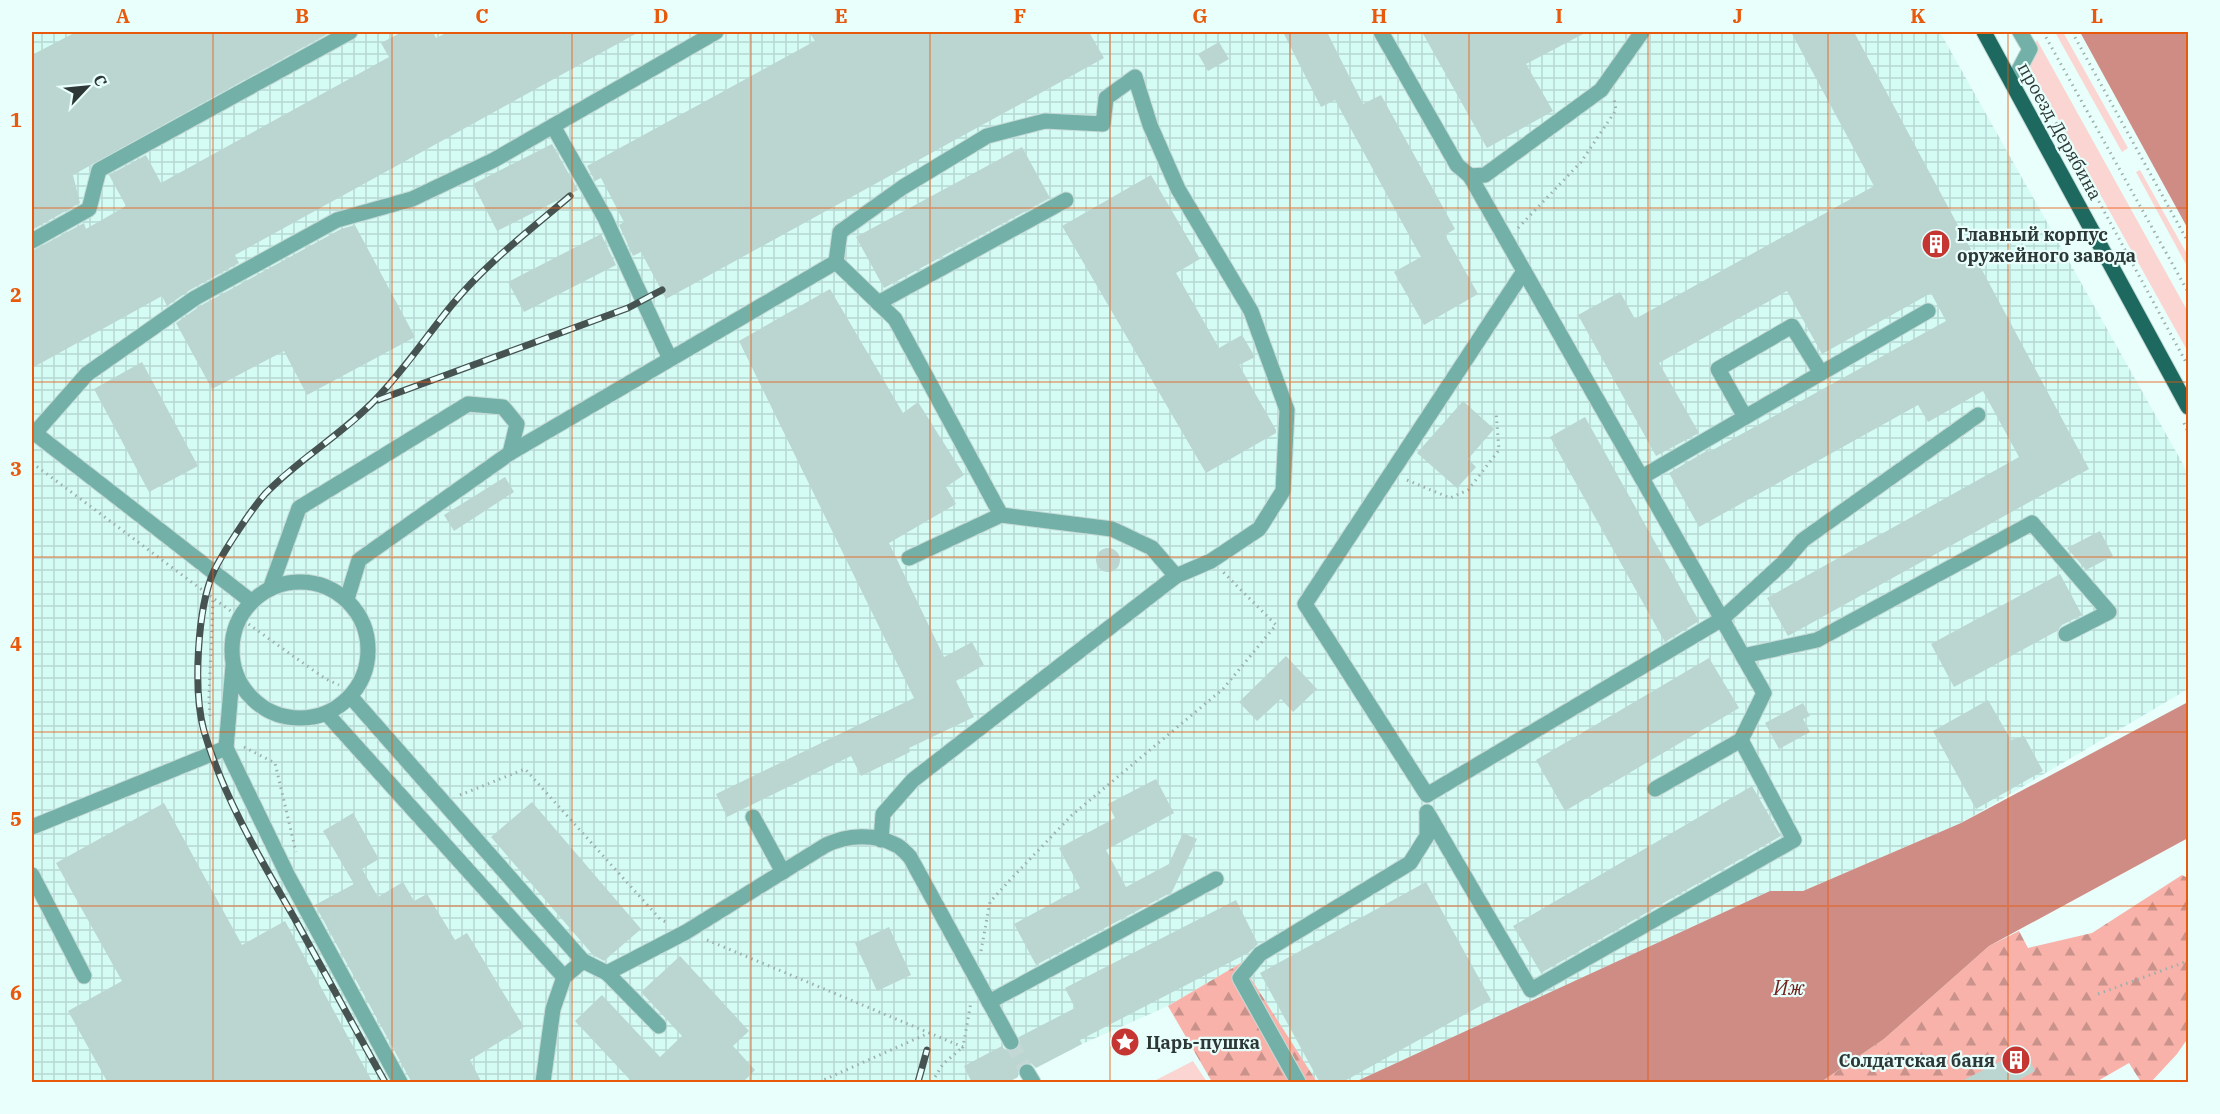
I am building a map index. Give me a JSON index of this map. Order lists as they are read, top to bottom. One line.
{"streets":{"main road":["проезд Дерябина"]},"water":["Иж"],"places":{"building":["Главный корпус оружейного завода","Солдатская баня"],"place":["Царь-пушка"]},"north":"top right","grid":{"columns":["A","B","C","D","E","F","G","H","I","J","K","L"],"rows":["1","2","3","4","5","6"]}}
